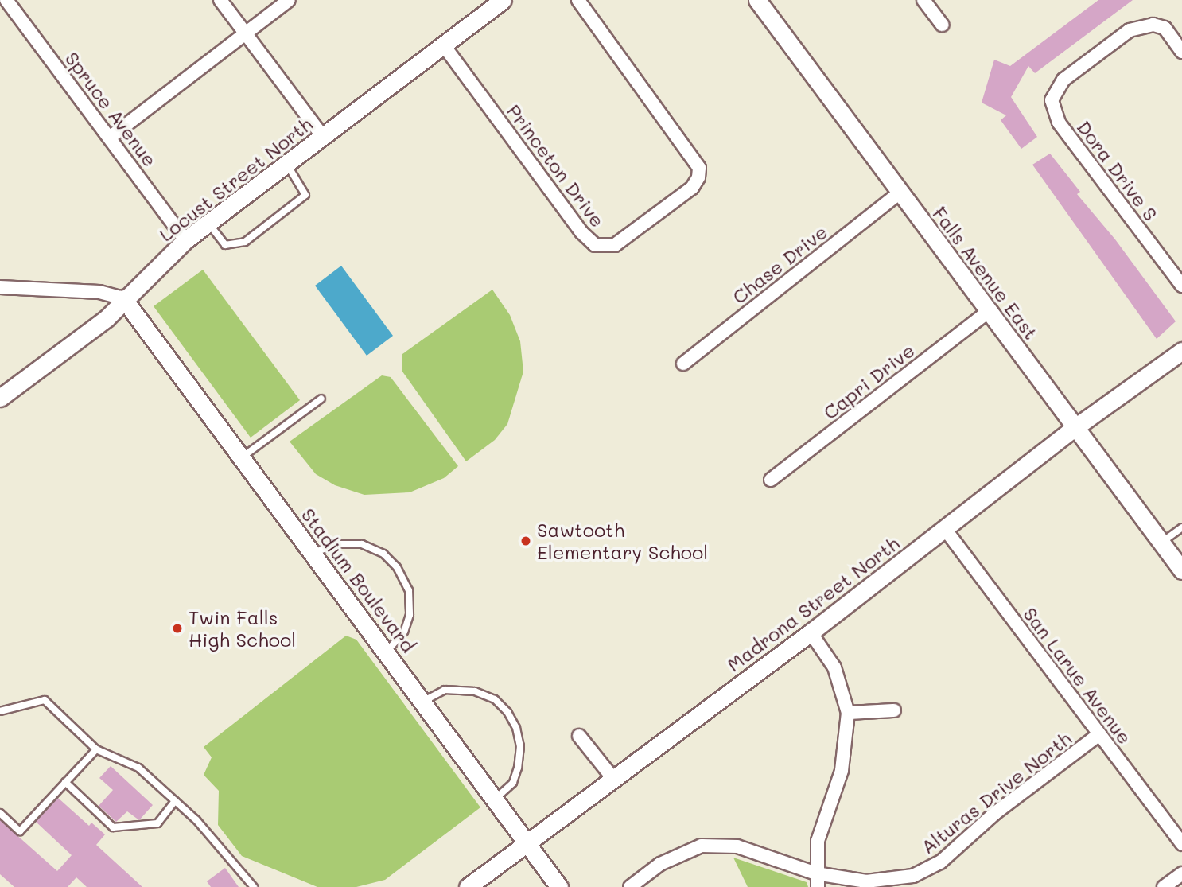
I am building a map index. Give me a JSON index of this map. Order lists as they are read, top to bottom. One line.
{"streets":{"street":["Spruce Avenue","Princeton Drive","Dora Drive S","Locust Street North","Chase Drive","Falls Avenue East","Capri Drive","Stadium Boulevard","Madrona Street North","San Larue Avenue","Alturas Drive North"]},"crossings":[["Spruce Avenue","Locust Street North"],["Princeton Drive","Locust Street North"],["Locust Street North","Stadium Boulevard"],["Chase Drive","Falls Avenue East"],["Falls Avenue East","Capri Drive"],["Falls Avenue East","Madrona Street North"],["Stadium Boulevard","Madrona Street North"],["Madrona Street North","San Larue Avenue"],["San Larue Avenue","Alturas Drive North"]],"places":["Sawtooth Elementary School","Twin Falls High School"]}
